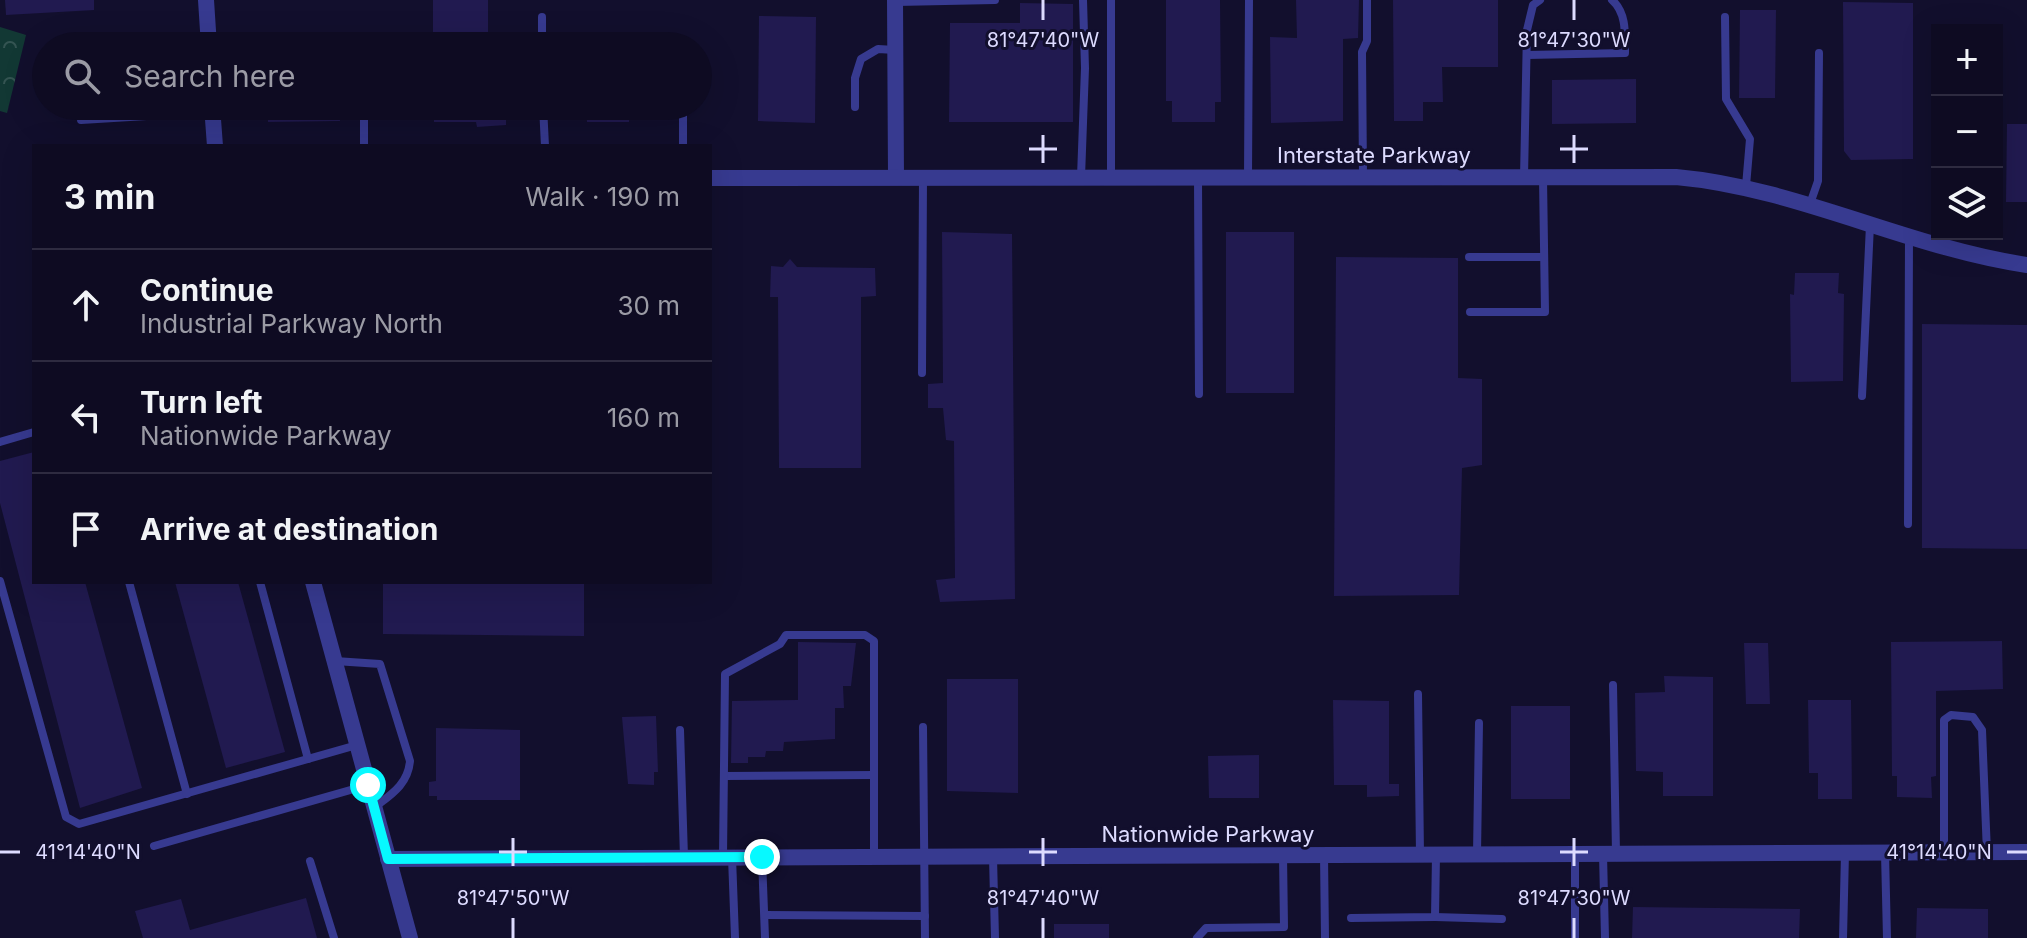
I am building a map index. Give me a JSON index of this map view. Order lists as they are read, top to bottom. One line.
{"streets":{"street":["Interstate Parkway","Nationwide Parkway"]},"page":{"map_buttons":["+","−"],"search":"Search here","heading":["3 min","Walk · 190 m"],"list":[["Continue","Industrial Parkway North","30 m"],["Turn left","Nationwide Parkway","160 m"],"Arrive at destination"]},"coordinates":["81°47'40\"W","81°47'30\"W","41°14'40\"N","81°47'50\"W"]}
